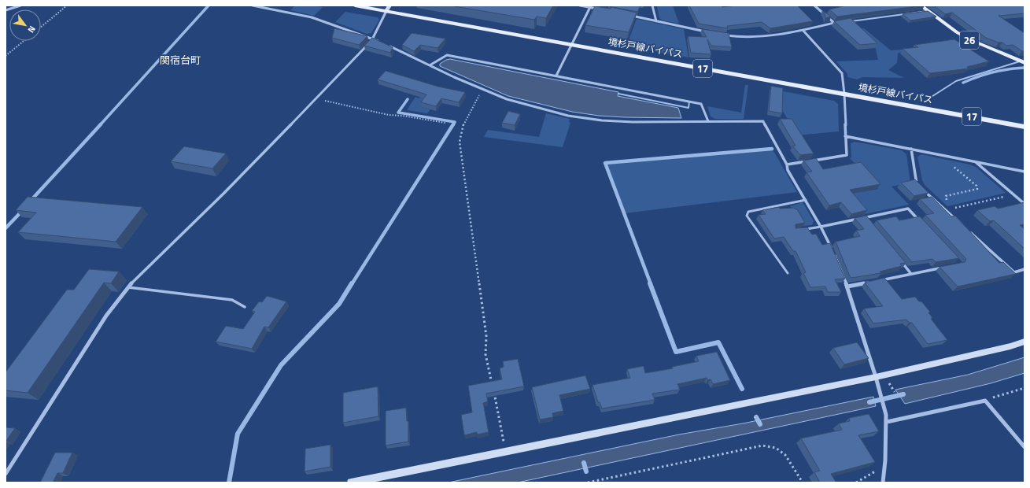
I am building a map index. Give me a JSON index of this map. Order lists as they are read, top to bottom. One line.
{"streets":{"main road":["26","境杉戸線バイパス","17"]},"districts":["関宿台町"],"north":"bottom right"}
